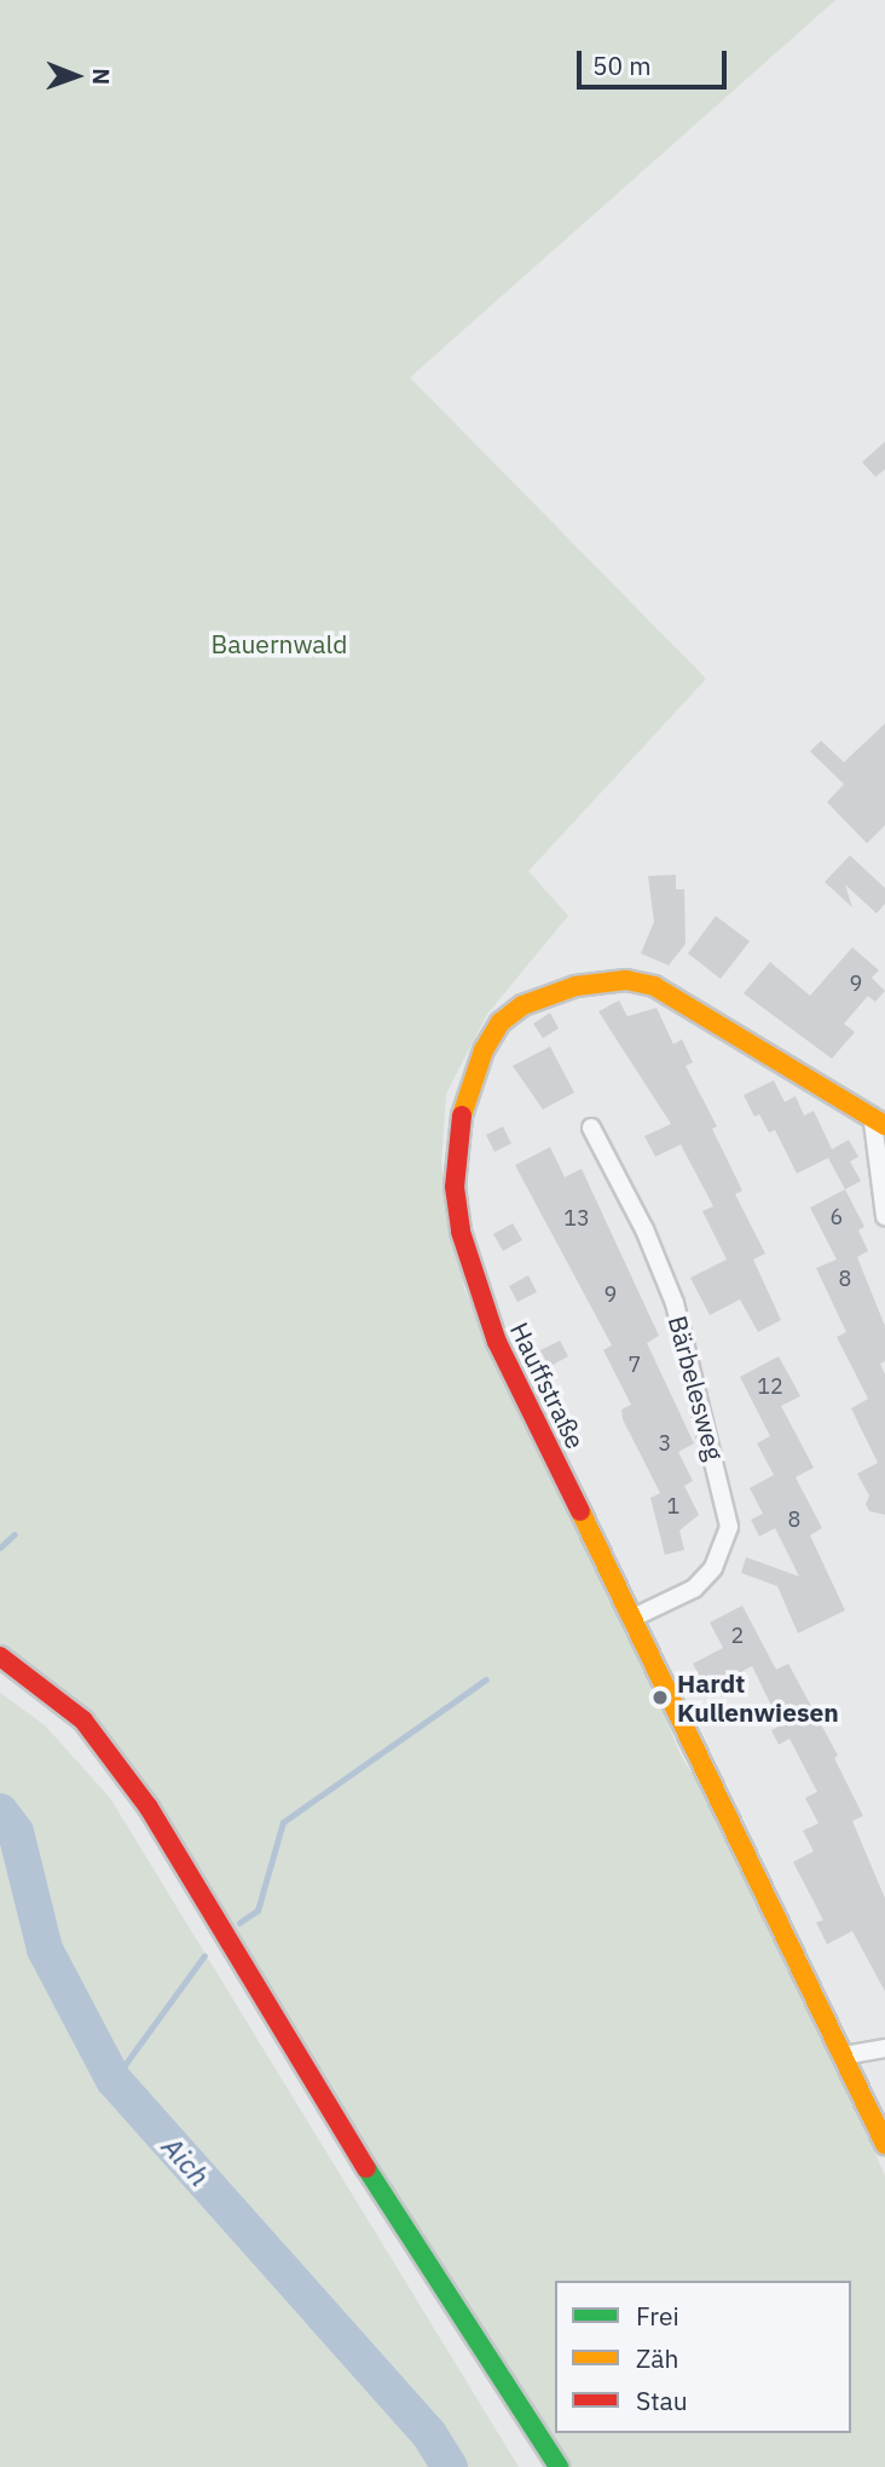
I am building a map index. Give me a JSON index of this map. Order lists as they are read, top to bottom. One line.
{"streets":{"street":["Hauffstraße","Bärbelesweg"]},"crossings":[["Hauffstraße","Bärbelesweg"]],"water":["Aich"],"parks":["Bauernwald"],"places":["Hardt Kullenwiesen"],"house_numbers":["9","6","13","8","9","7","12","3","1","8","2"],"legend":["Frei","Zäh","Stau"],"scale_bar":"50 m","north":"right"}
